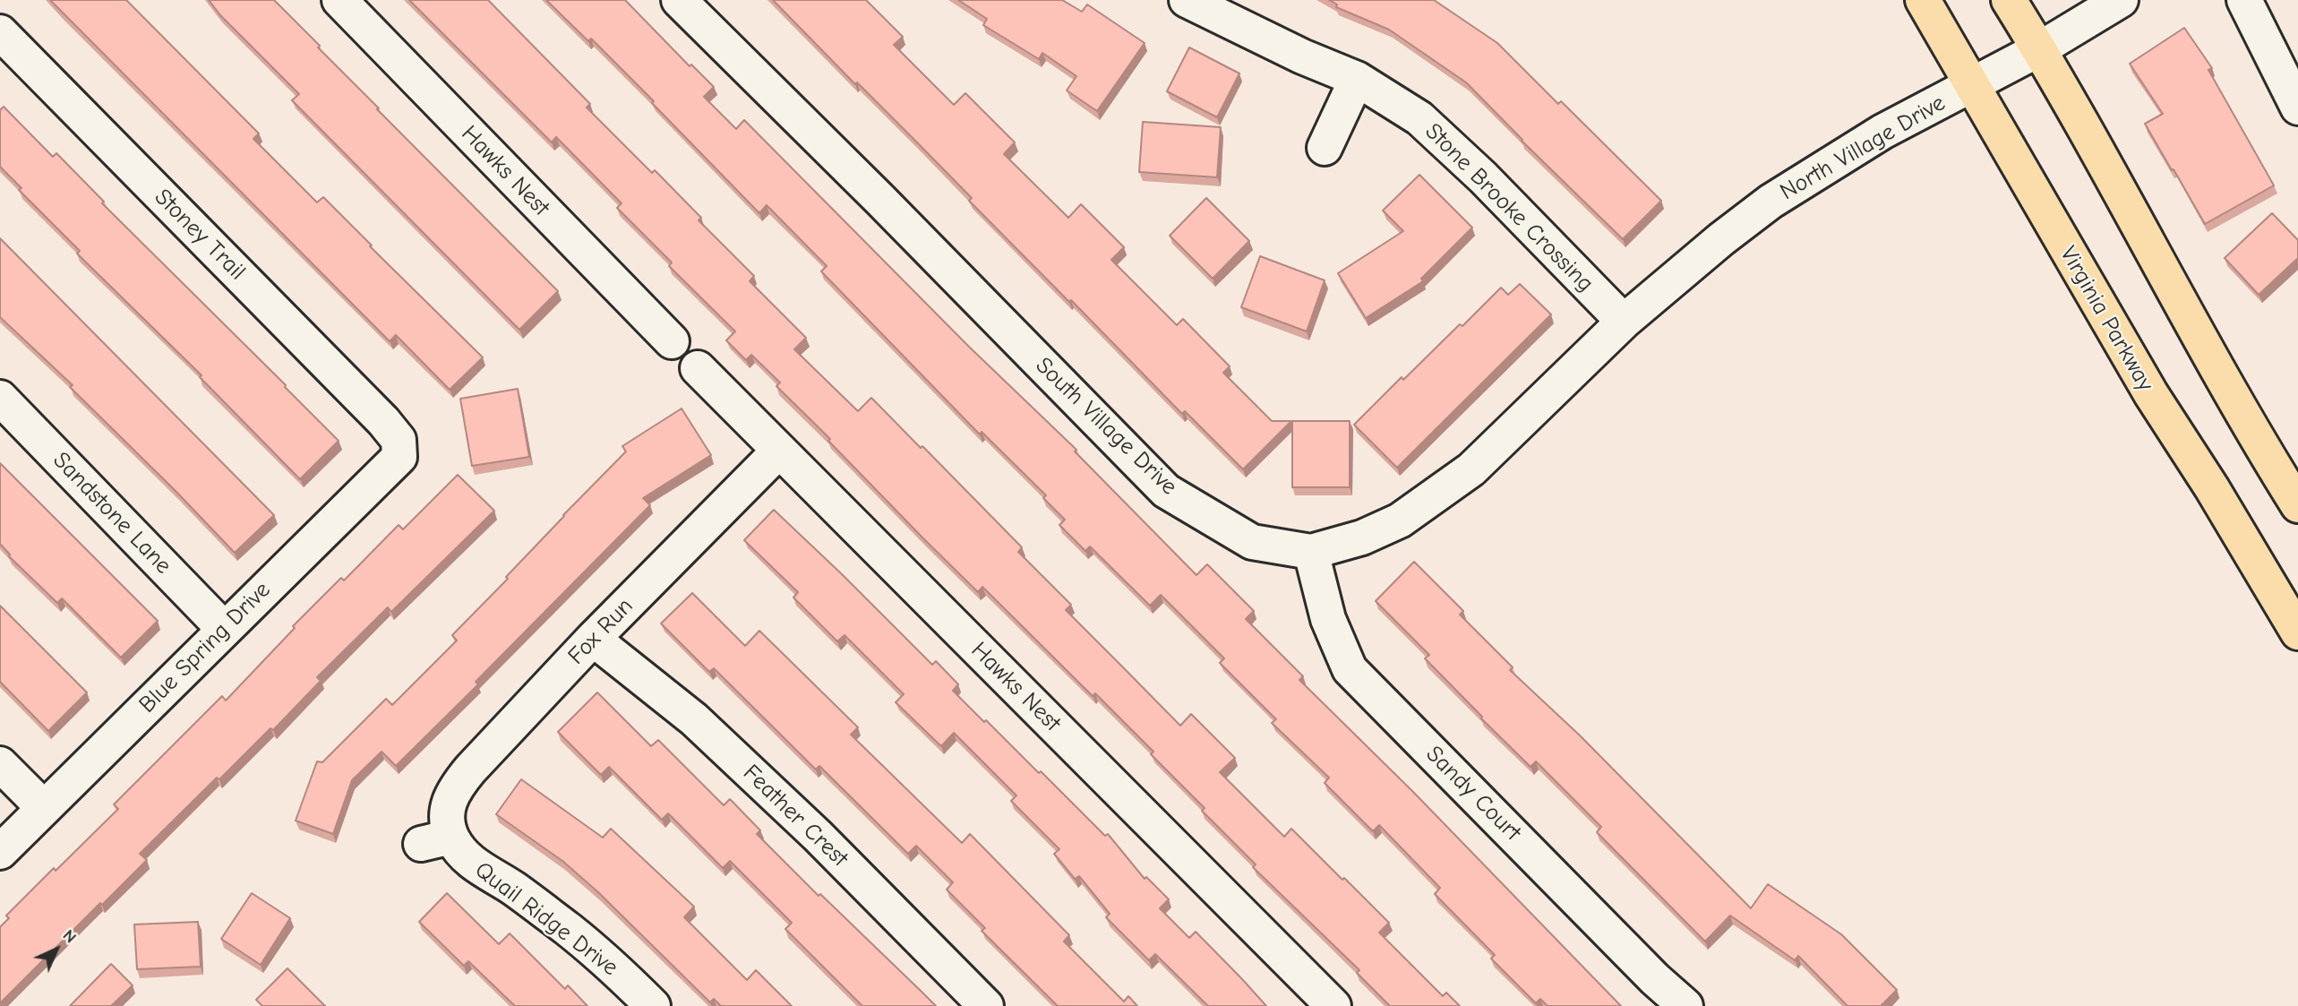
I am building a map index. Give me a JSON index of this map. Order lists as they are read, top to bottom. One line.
{"streets":{"main road":["Virginia Parkway"],"street":["North Village Drive","Hawks Nest","Stone Brooke Crossing","Stoney Trail","South Village Drive","Sandstone Lane","Fox Run","Blue Spring Drive","Sandy Court","Feather Crest","Quail Ridge Drive"]},"crossings":[["North Village Drive","Stone Brooke Crossing"],["North Village Drive","Virginia Parkway"],["North Village Drive","South Village Drive"],["Hawks Nest","Fox Run"],["Stone Brooke Crossing","South Village Drive"],["Stoney Trail","Blue Spring Drive"],["South Village Drive","Sandy Court"],["Sandstone Lane","Blue Spring Drive"],["Fox Run","Feather Crest"],["Fox Run","Quail Ridge Drive"]],"north":"top right"}
